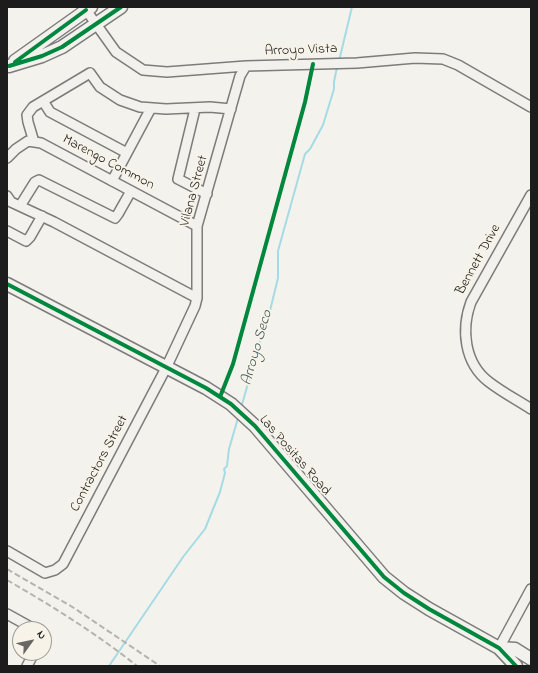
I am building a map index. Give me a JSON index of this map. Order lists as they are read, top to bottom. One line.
{"streets":{"main road":["Las Positas Road"],"street":["Arroyo Vista","Marengo Common","Vilana Street","Bennett Drive","Contractors Street"]},"crossings":[["Arroyo Vista","Vilana Street"],["Marengo Common","Vilana Street"],["Vilana Street","Las Positas Road"],["Vilana Street","Contractors Street"],["Las Positas Road","Contractors Street"]],"water":["Arroyo Seco"],"north":"top right"}
